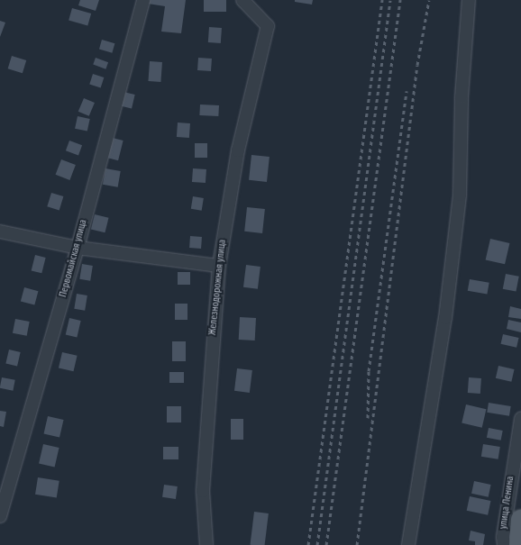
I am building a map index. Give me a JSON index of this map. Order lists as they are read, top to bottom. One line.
{"streets":{"main road":["улица Ленина"],"street":["Первомайская улица","Железнодорожная улица"]}}
